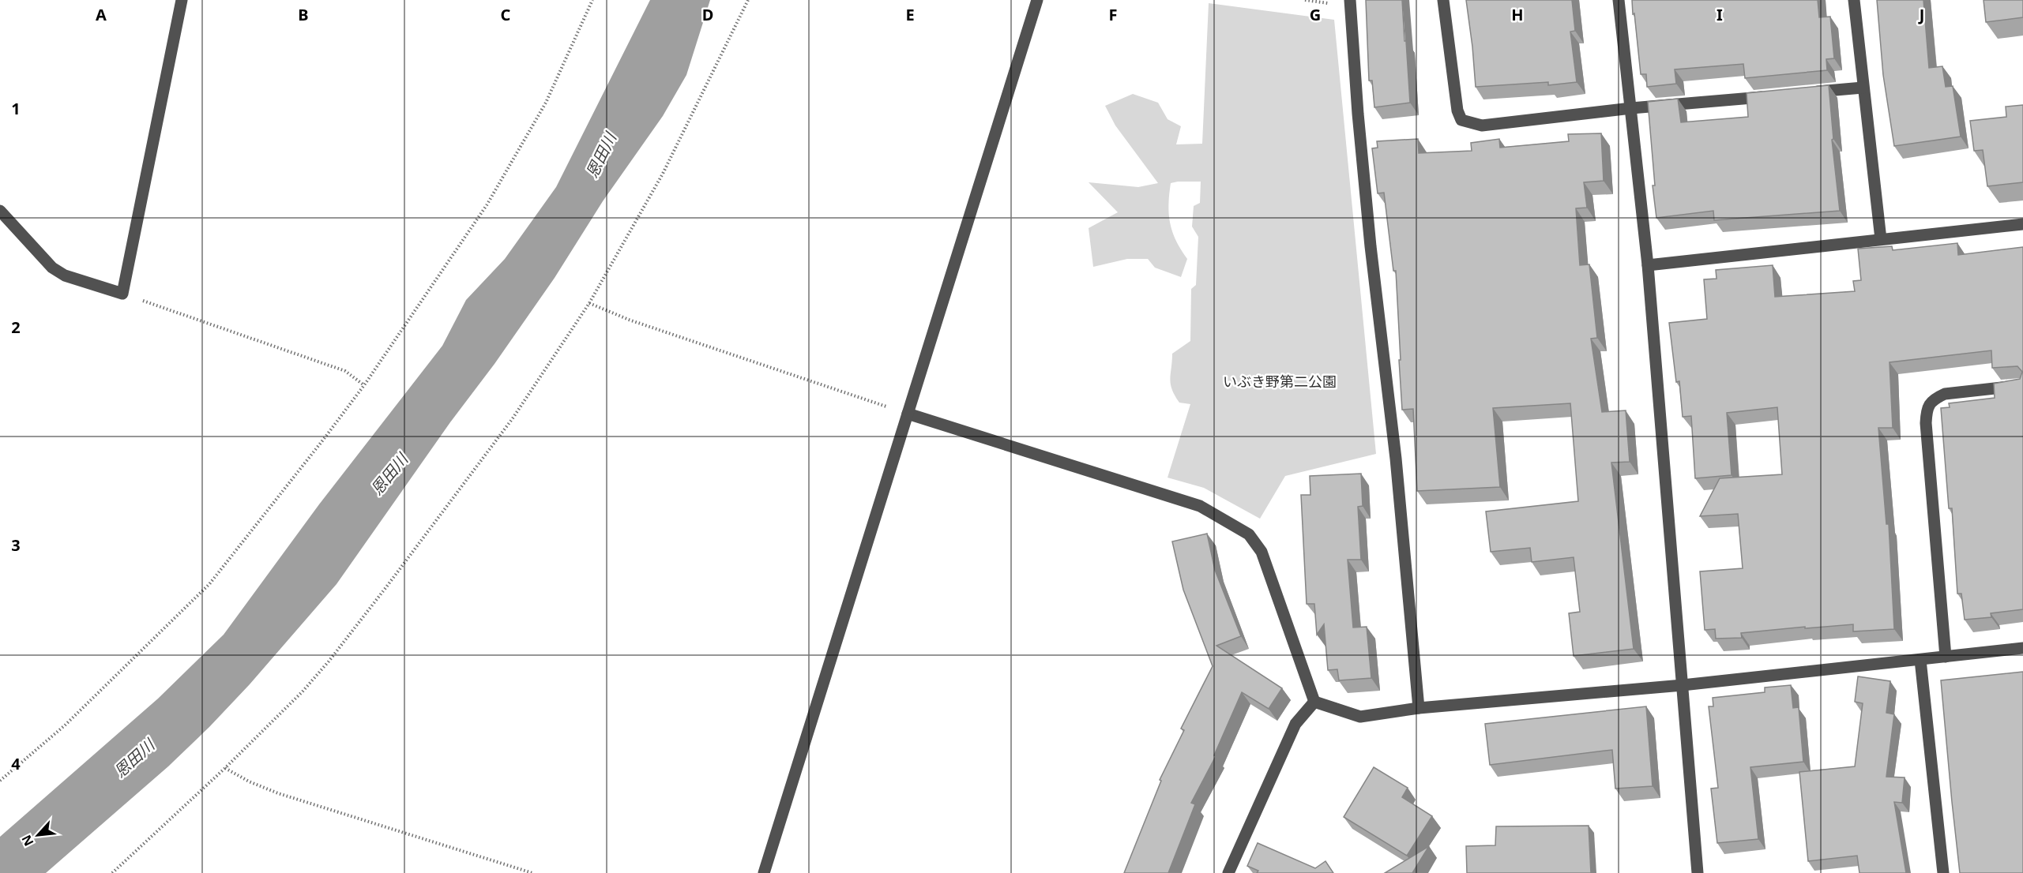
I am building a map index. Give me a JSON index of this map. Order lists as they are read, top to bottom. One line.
{"water":["恩田川"],"parks":["いぶき野第二公園"],"north":"bottom left","grid":{"columns":["A","B","C","D","E","F","G","H","I","J"],"rows":["1","2","3","4"]}}
